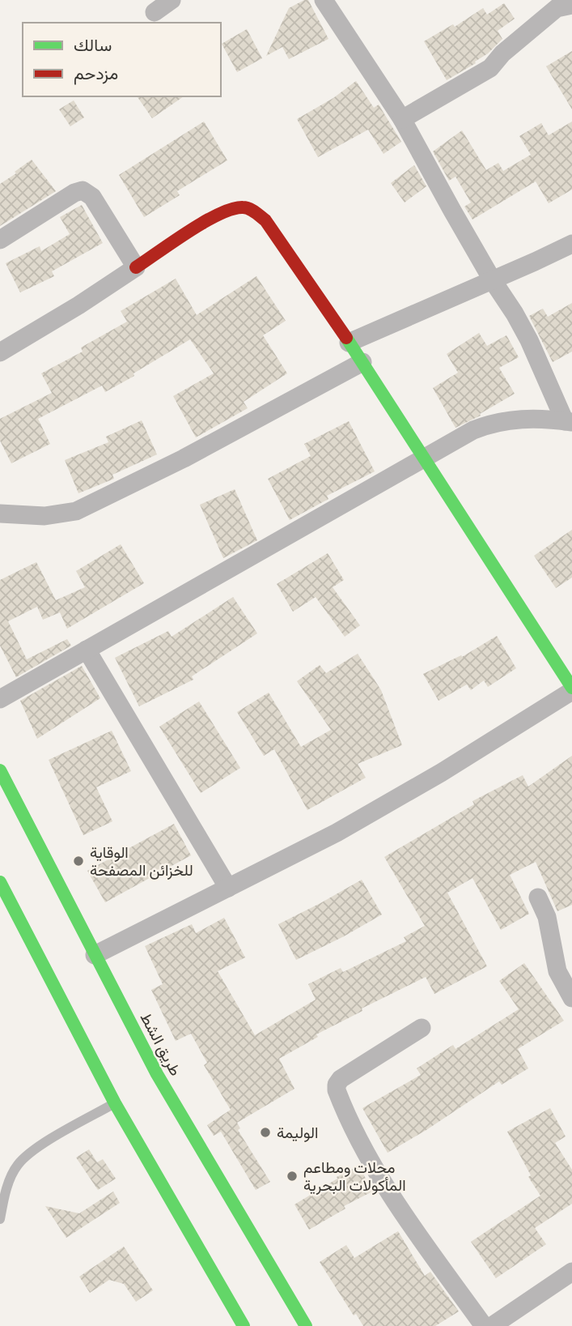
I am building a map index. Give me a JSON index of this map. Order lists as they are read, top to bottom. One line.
{"streets":{"main road":["طريق الشط"]},"places":["الوقاية للخزائن المصفحة","الوليمة","محلات ومطاعم المأكولات البحرية"],"legend":["سالك","مزدحم"]}
